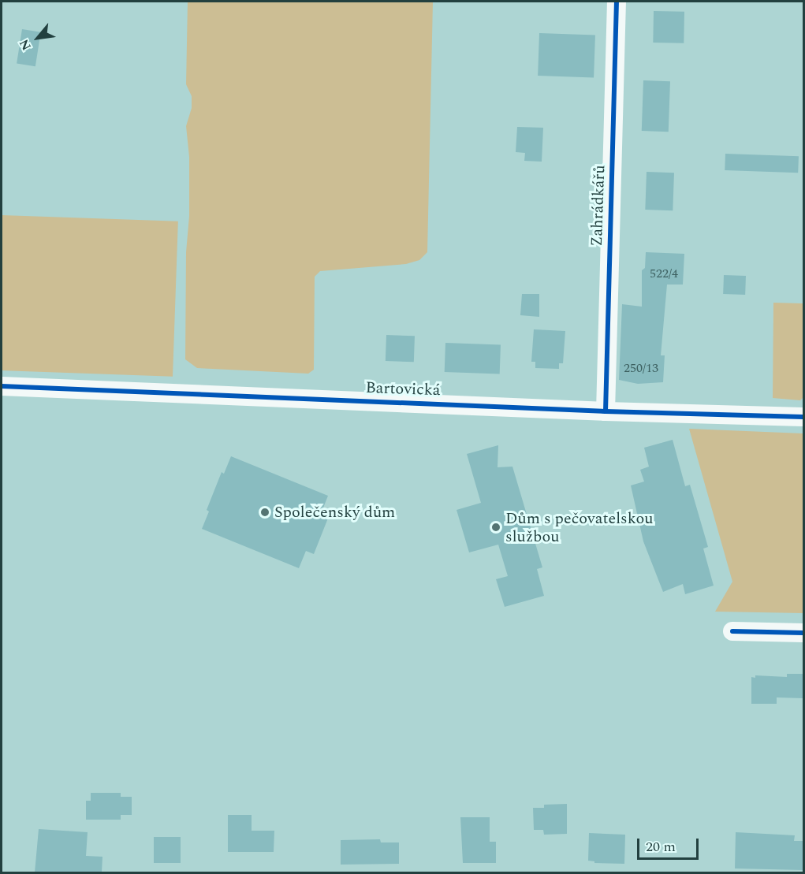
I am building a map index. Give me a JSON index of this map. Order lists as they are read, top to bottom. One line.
{"streets":{"street":["Zahrádkářů","Bartovická"]},"crossings":[["Zahrádkářů","Bartovická"]],"places":["Společenský dům","Dům s pečovatelskou službou"],"house_numbers":["522/4","250/13"],"scale_bar":"20 m","north":"bottom left"}
